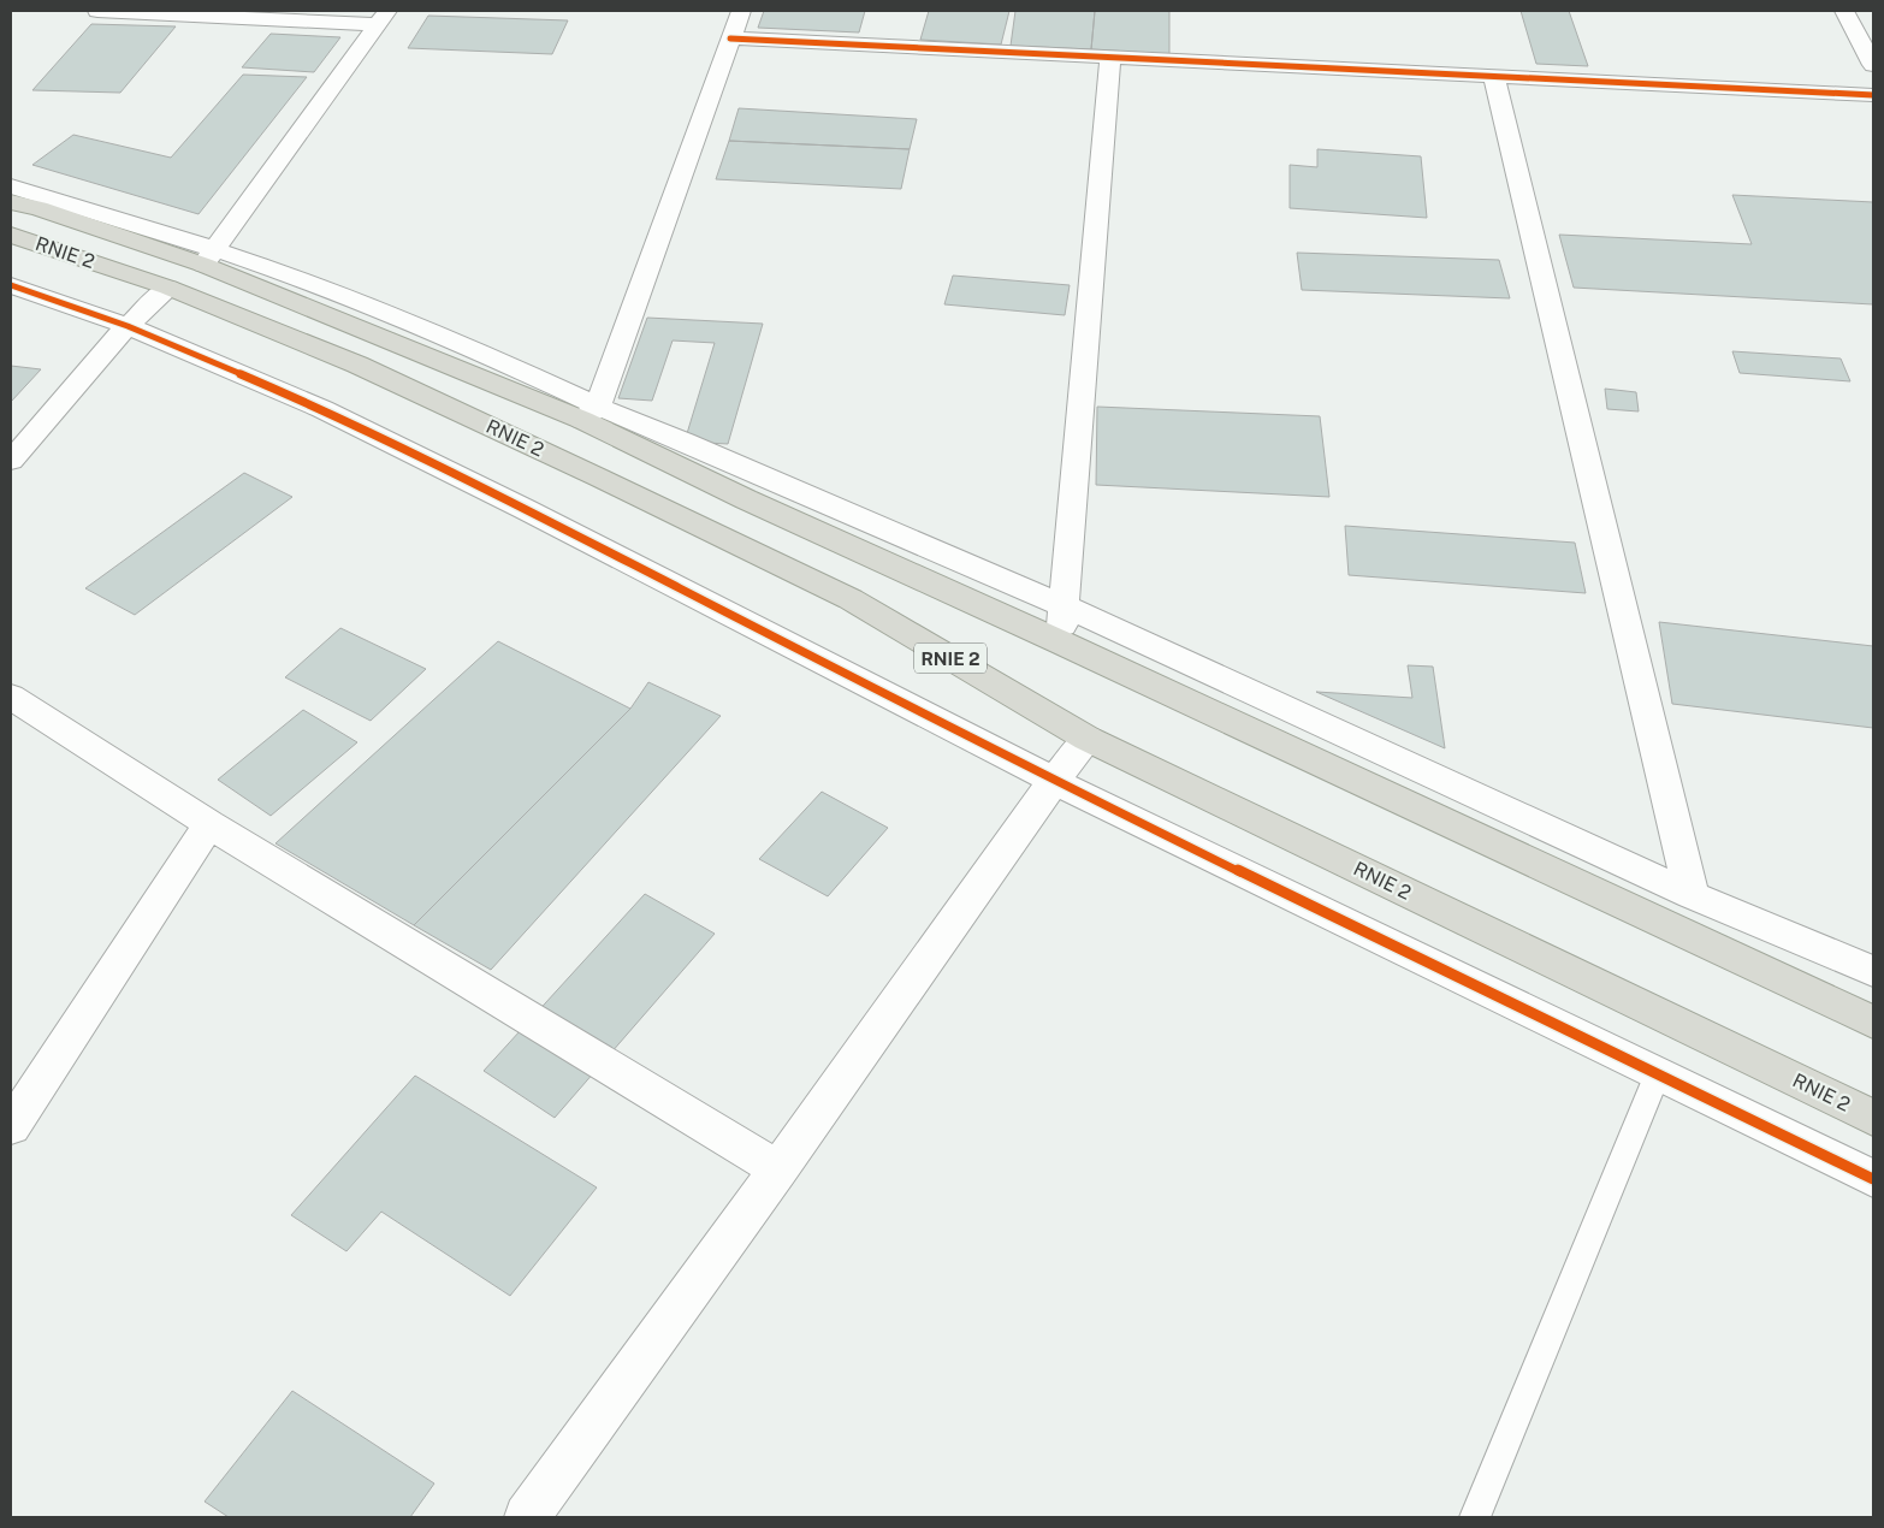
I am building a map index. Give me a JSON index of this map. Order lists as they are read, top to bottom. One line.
{"streets":{"highway":["RNIE 2"]}}
